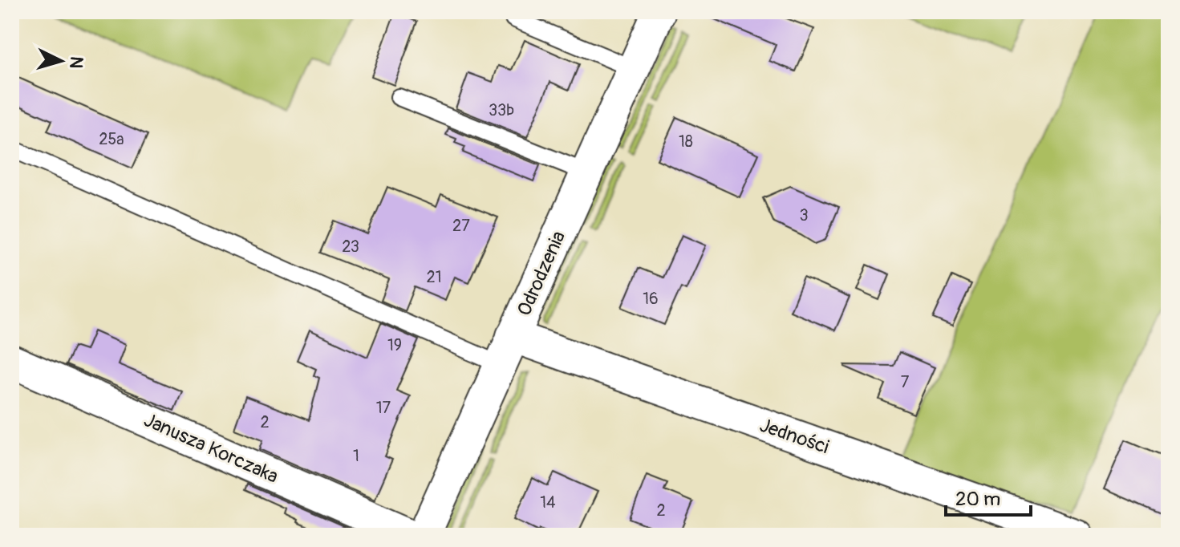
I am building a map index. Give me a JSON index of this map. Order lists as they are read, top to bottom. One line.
{"streets":{"street":["Odrodzenia","Jedności","Janusza Korczaka"]},"crossings":[["Odrodzenia","Jedności"]],"house_numbers":["33b","25a","18","3","27","23","21","16","19","7","17","2","1","14","2"],"scale_bar":"20 m","north":"right"}
